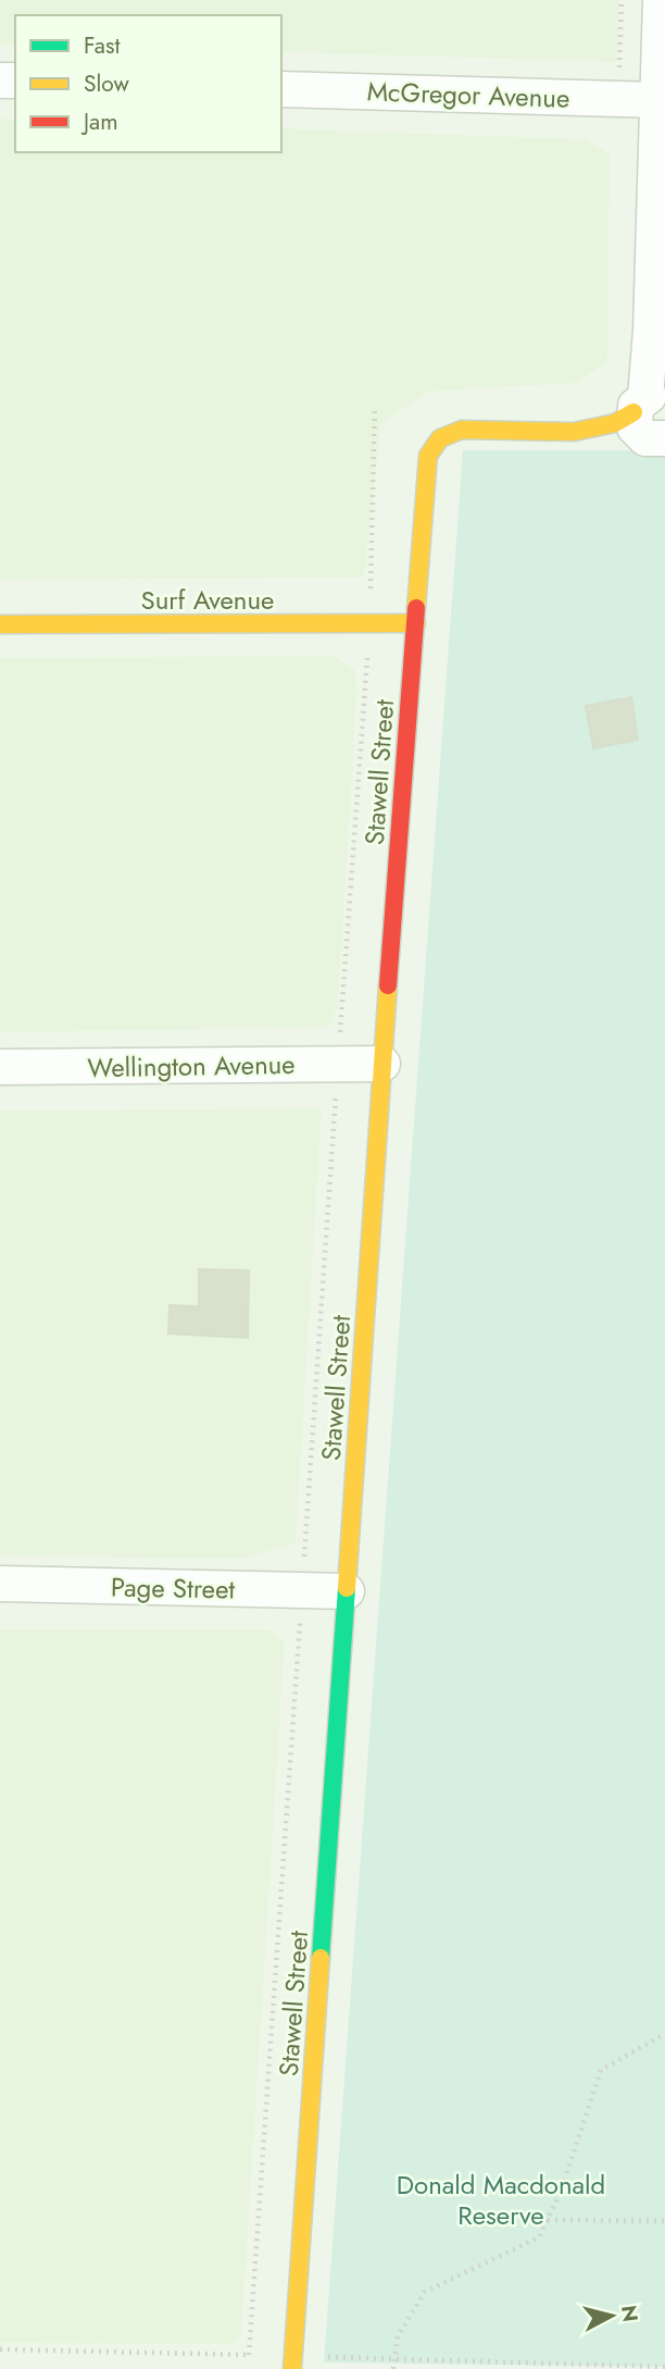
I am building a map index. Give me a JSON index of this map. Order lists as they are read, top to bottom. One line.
{"streets":{"street":["McGregor Avenue","Surf Avenue","Stawell Street","Wellington Avenue","Page Street"]},"crossings":[["Surf Avenue","Stawell Street"],["Stawell Street","Wellington Avenue"],["Stawell Street","Page Street"]],"parks":["Donald Macdonald Reserve"],"legend":["Fast","Slow","Jam"],"north":"right"}
